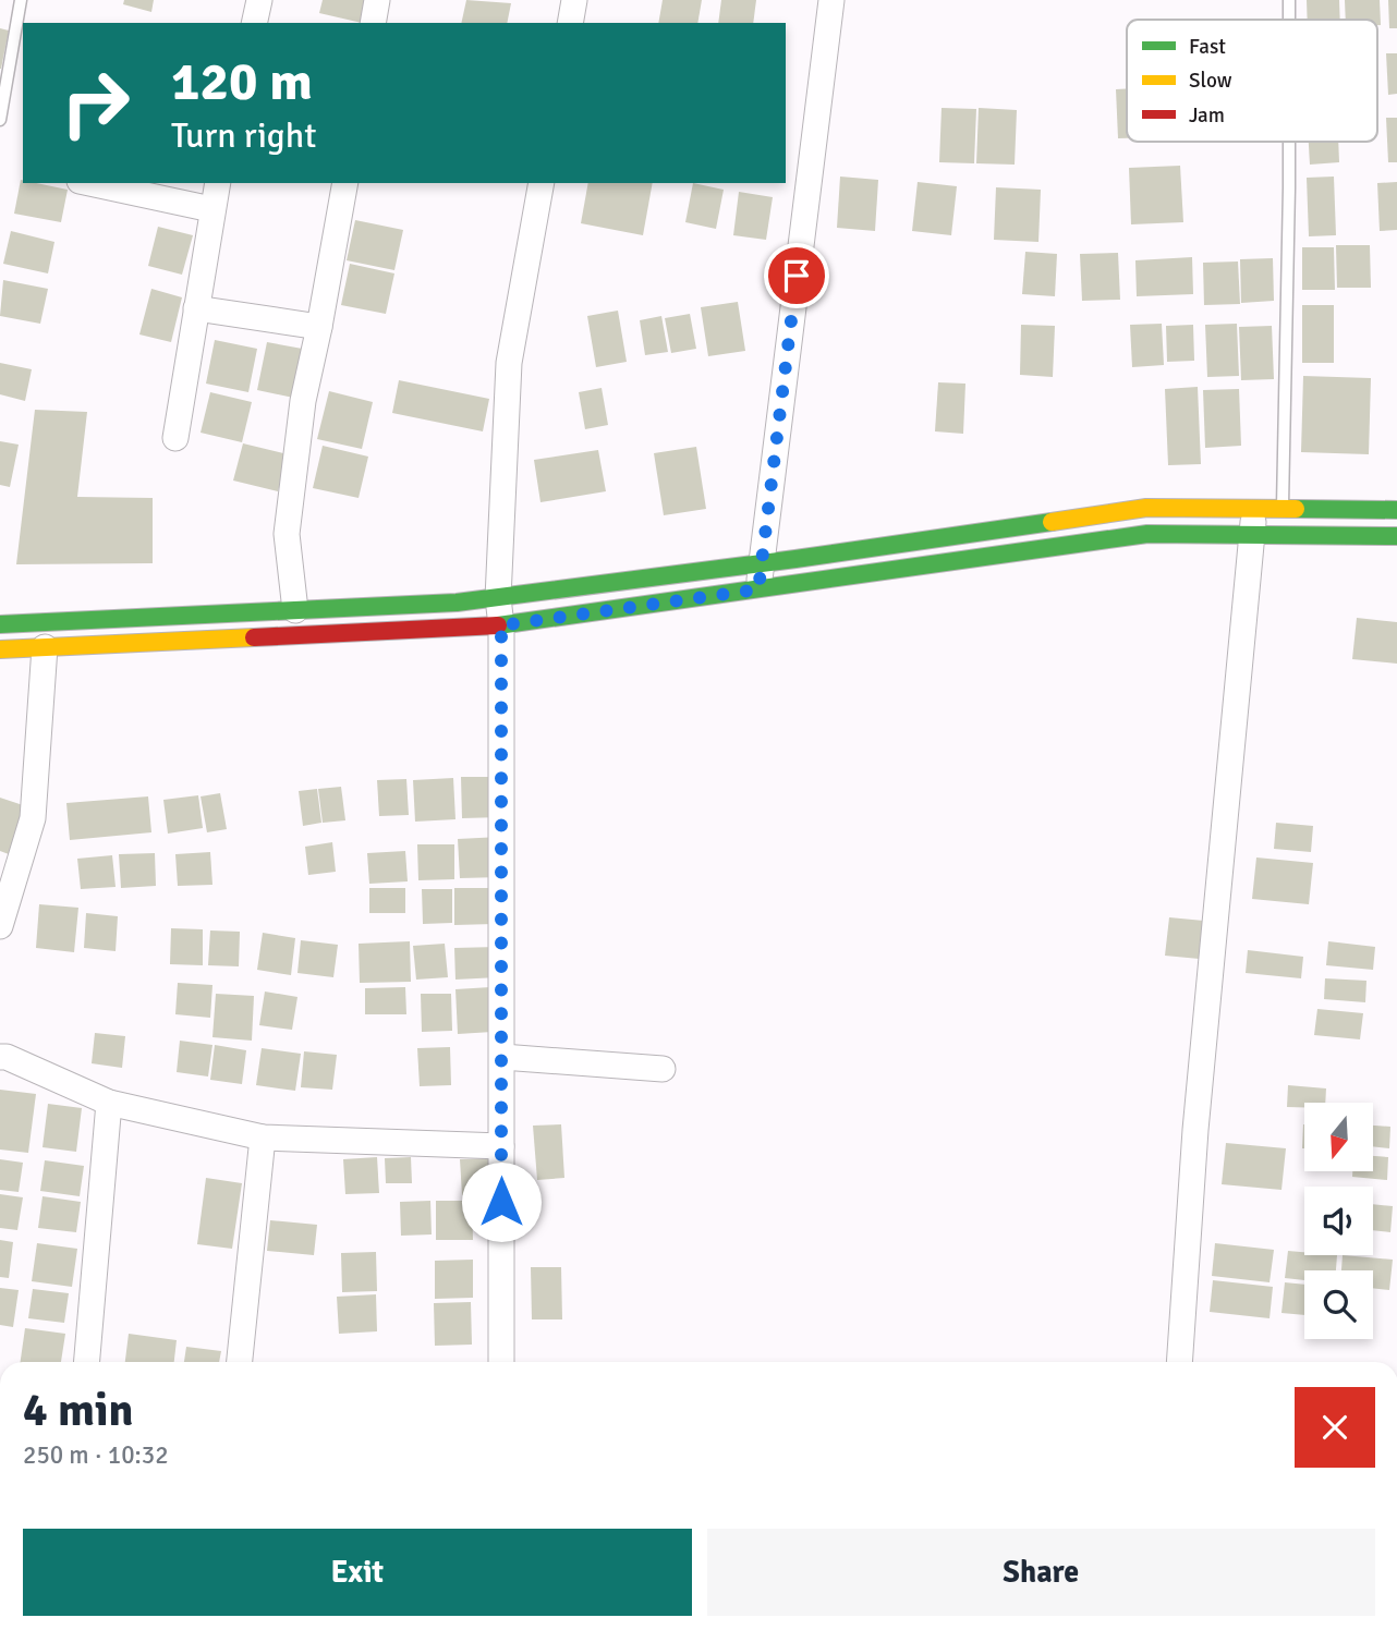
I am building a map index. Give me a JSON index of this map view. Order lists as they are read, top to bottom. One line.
{"legend":["Fast","Slow","Jam"],"north":"bottom","page":{"turn":["120 m","Turn right"],"heading":["4 min","250 m · 10:32"],"buttons":["Exit","Share"]}}
